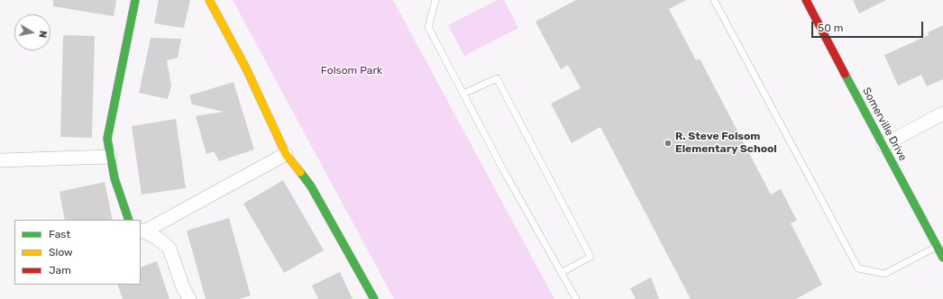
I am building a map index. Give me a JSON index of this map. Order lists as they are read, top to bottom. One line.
{"streets":{"street":["Somerville Drive"]},"parks":["Folsom Park"],"places":["R. Steve Folsom Elementary School"],"legend":["Fast","Slow","Jam"],"scale_bar":"50 m","north":"right"}
